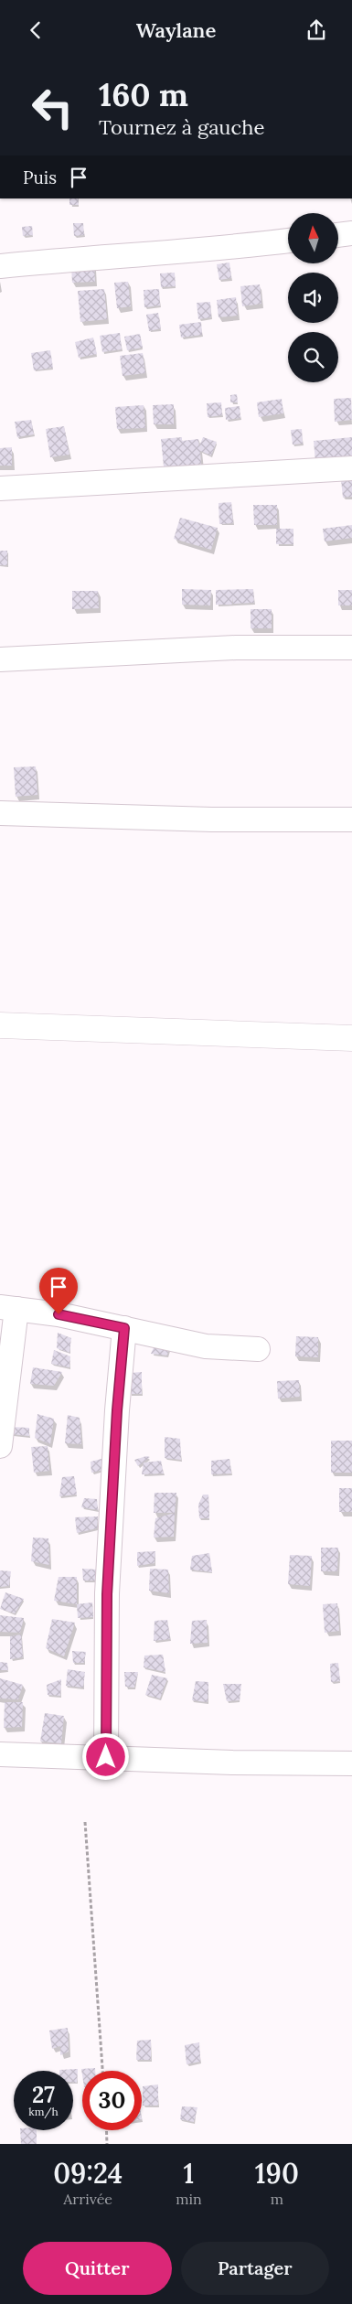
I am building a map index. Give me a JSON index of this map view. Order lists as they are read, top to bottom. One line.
{"north":"top","page":{"header":"Waylane","turn":["160 m","Tournez à gauche"],"then":"Puis","speed":"27 km/h","limit":"30","eta":["09:24","Arrivée","1","min","190","m"],"buttons":["Quitter","Partager"]}}
